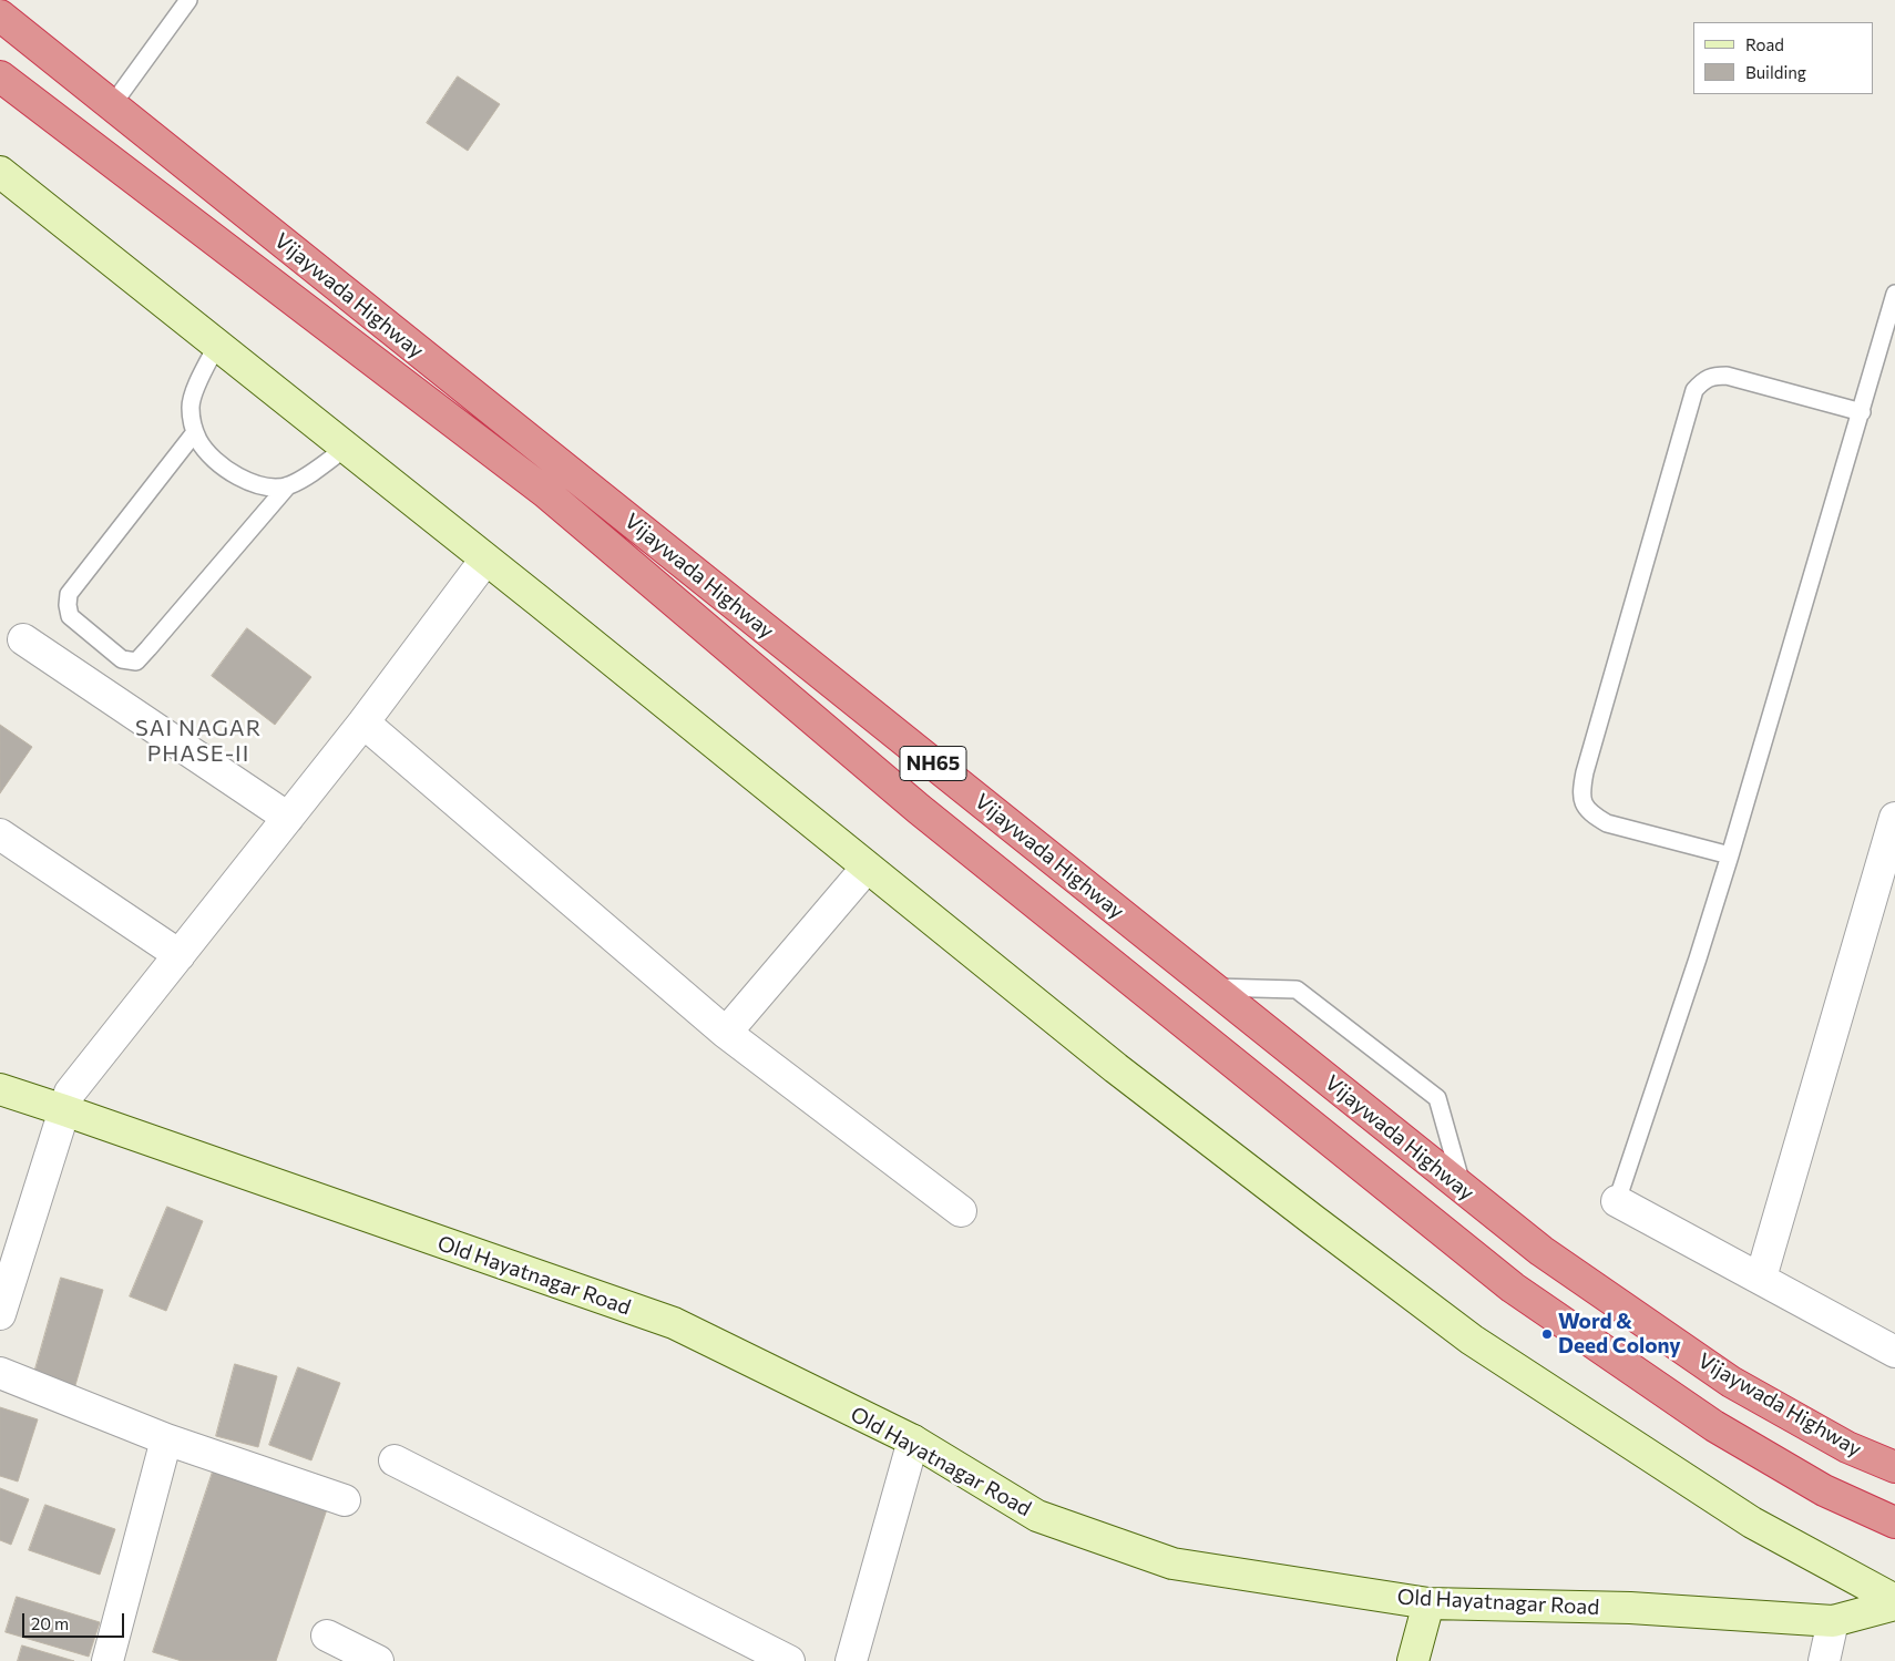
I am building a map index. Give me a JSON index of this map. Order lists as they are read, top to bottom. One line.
{"streets":{"highway":["Vijaywada Highway","NH65"],"street":["Old Hayatnagar Road"]},"districts":["SAI NAGAR PHASE-II"],"places":["Word & Deed Colony"],"legend":["Road","Building"],"scale_bar":"20 m"}
